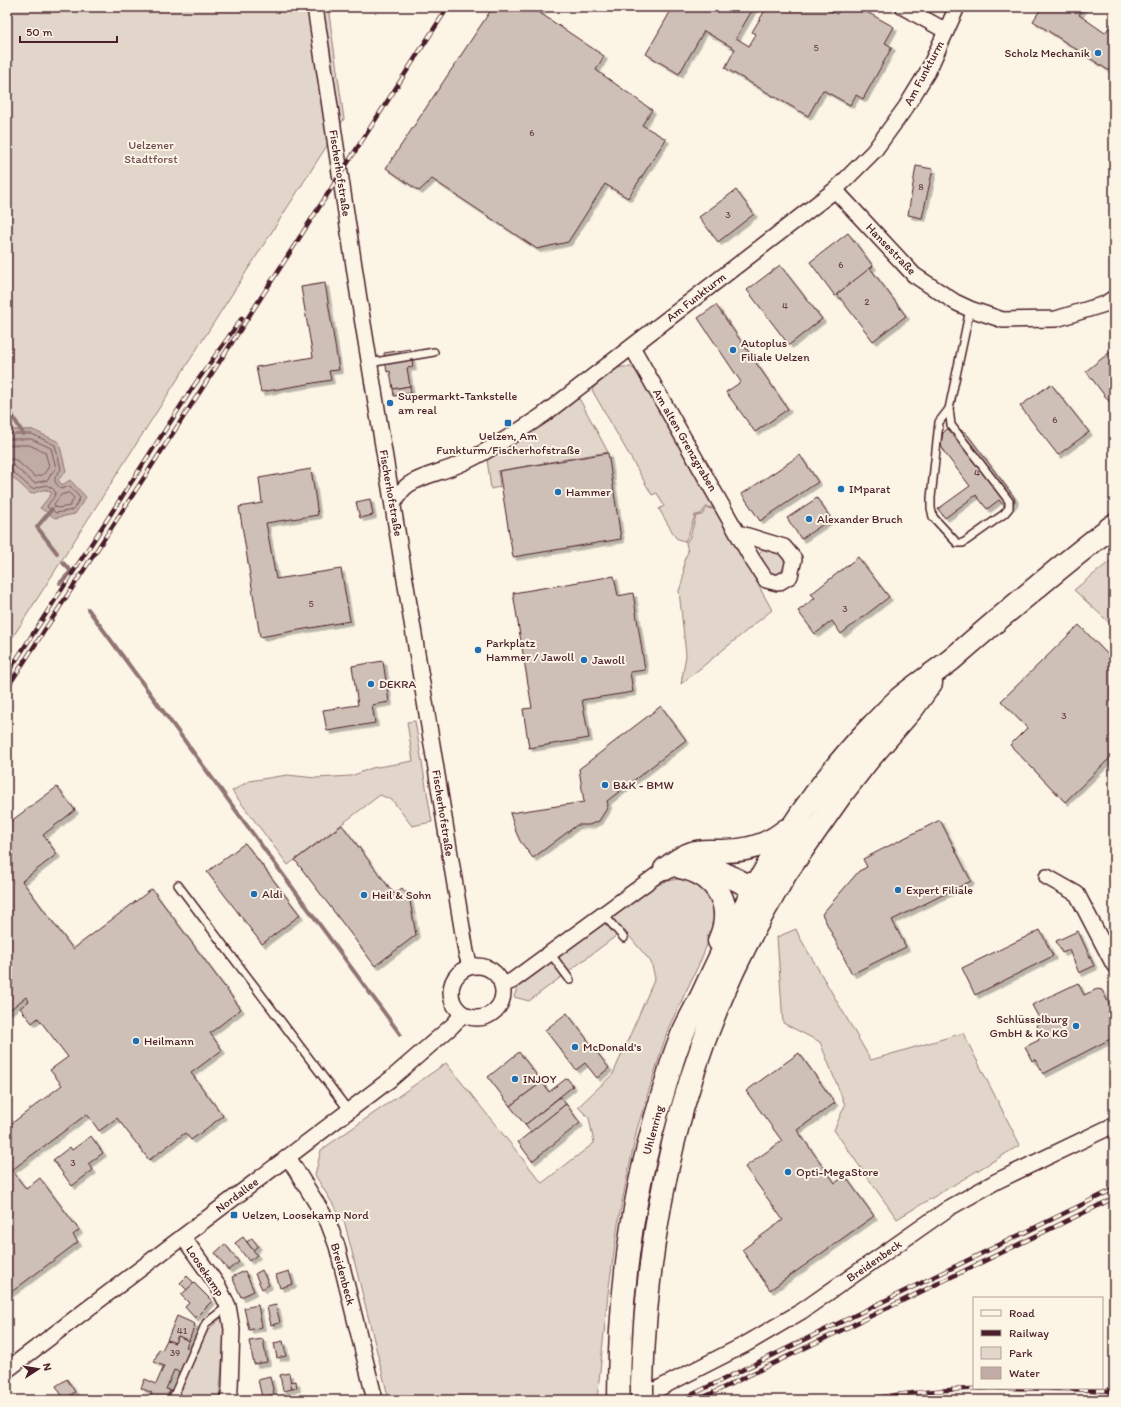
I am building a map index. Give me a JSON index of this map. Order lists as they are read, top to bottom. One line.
{"streets":{"main road":["Uhlenring"],"street":["Am Funkturm","Fischerhofstraße","Hansestraße","Am alten Grenzgraben","Nordallee","Breidenbeck","Loosekamp"]},"crossings":[["Am Funkturm","Fischerhofstraße"],["Am Funkturm","Hansestraße"],["Am Funkturm","Am alten Grenzgraben"],["Fischerhofstraße","Nordallee"],["Uhlenring","Breidenbeck"],["Nordallee","Breidenbeck"],["Nordallee","Loosekamp"]],"parks":["Uelzener Stadtforst"],"places":{"other":["Scholz Mechanik","Autoplus Filiale Uelzen","Supermarkt-Tankstelle am real","IMparat","Hammer","Alexander Bruch","Parkplatz Hammer / Jawoll","Jawoll","DEKRA","B&K - BMW","Expert Filiale","Aldi","Heil & Sohn","Schlüsselburg GmbH & Ko KG","Heilmann","McDonald's","INJOY","Opti-MegaStore"],"transit":["Uelzen, Am Funkturm/Fischerhofstraße","Uelzen, Loosekamp Nord"]},"house_numbers":["5","6","8","3","6","2","4","6","4","5","3","3","3","41","39"],"legend":["Road","Railway","Park","Water"],"scale_bar":"50 m","north":"right"}
